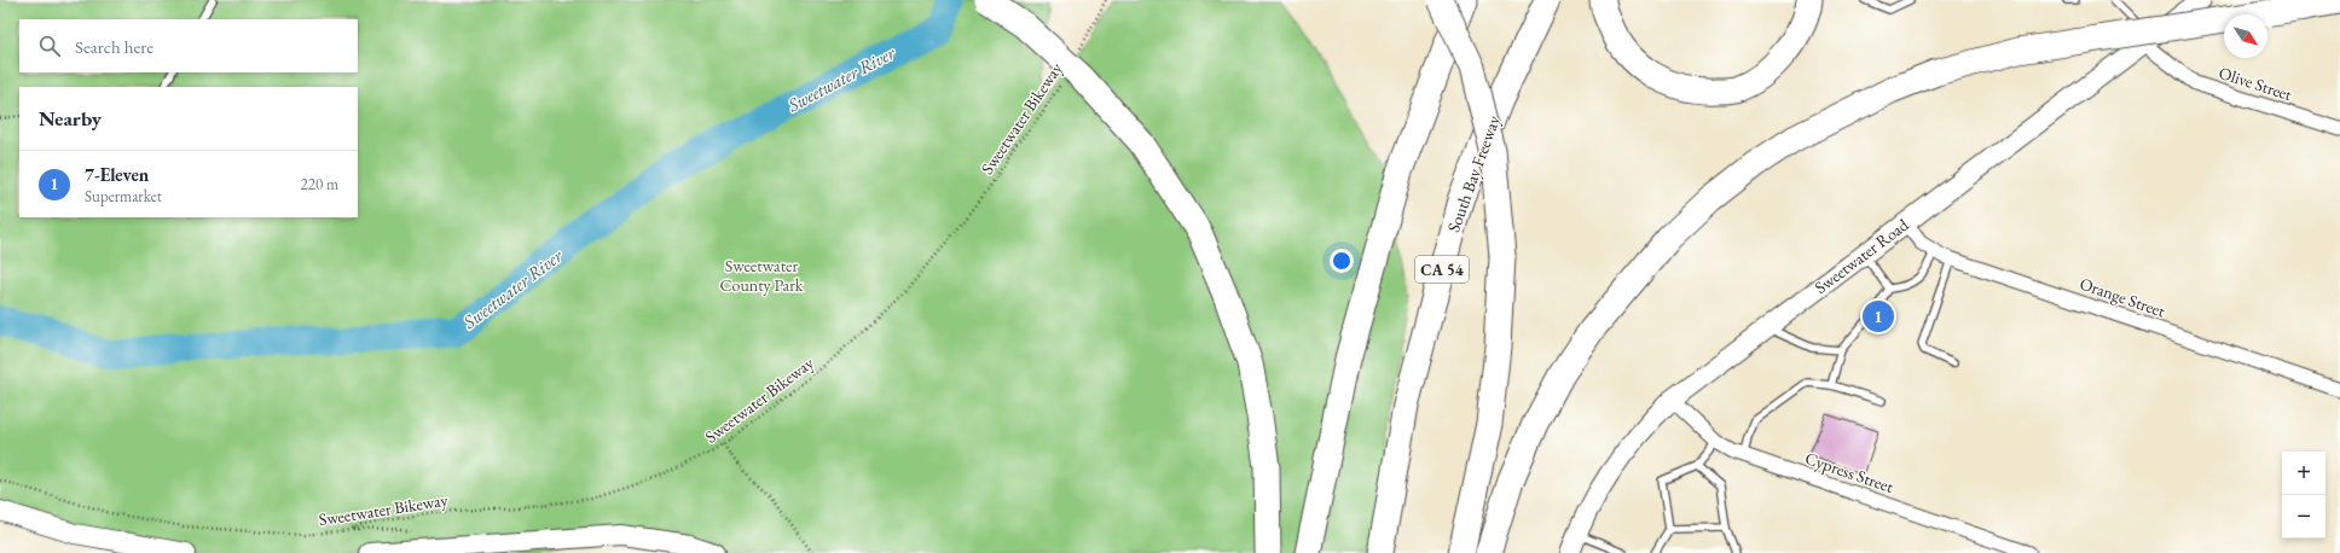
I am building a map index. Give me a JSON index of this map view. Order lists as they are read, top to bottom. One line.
{"streets":{"highway":["South Bay Freeway","CA 54"],"main road":["Sweetwater Road"],"street":["Olive Street","Orange Street","Cypress Street"],"path":["Sweetwater Bikeway"]},"crossings":[["Olive Street","Sweetwater Road"],["Sweetwater Road","Orange Street"],["Sweetwater Road","Cypress Street"]],"water":["Sweetwater River"],"parks":["Sweetwater County Park"],"north":"bottom right","page":{"search":"Search here","heading":"Nearby","list":[{"mark":"1","name":"7-Eleven","note":"Supermarket","value":"220 m"}],"pins":"1","map_buttons":["+","−"]}}
